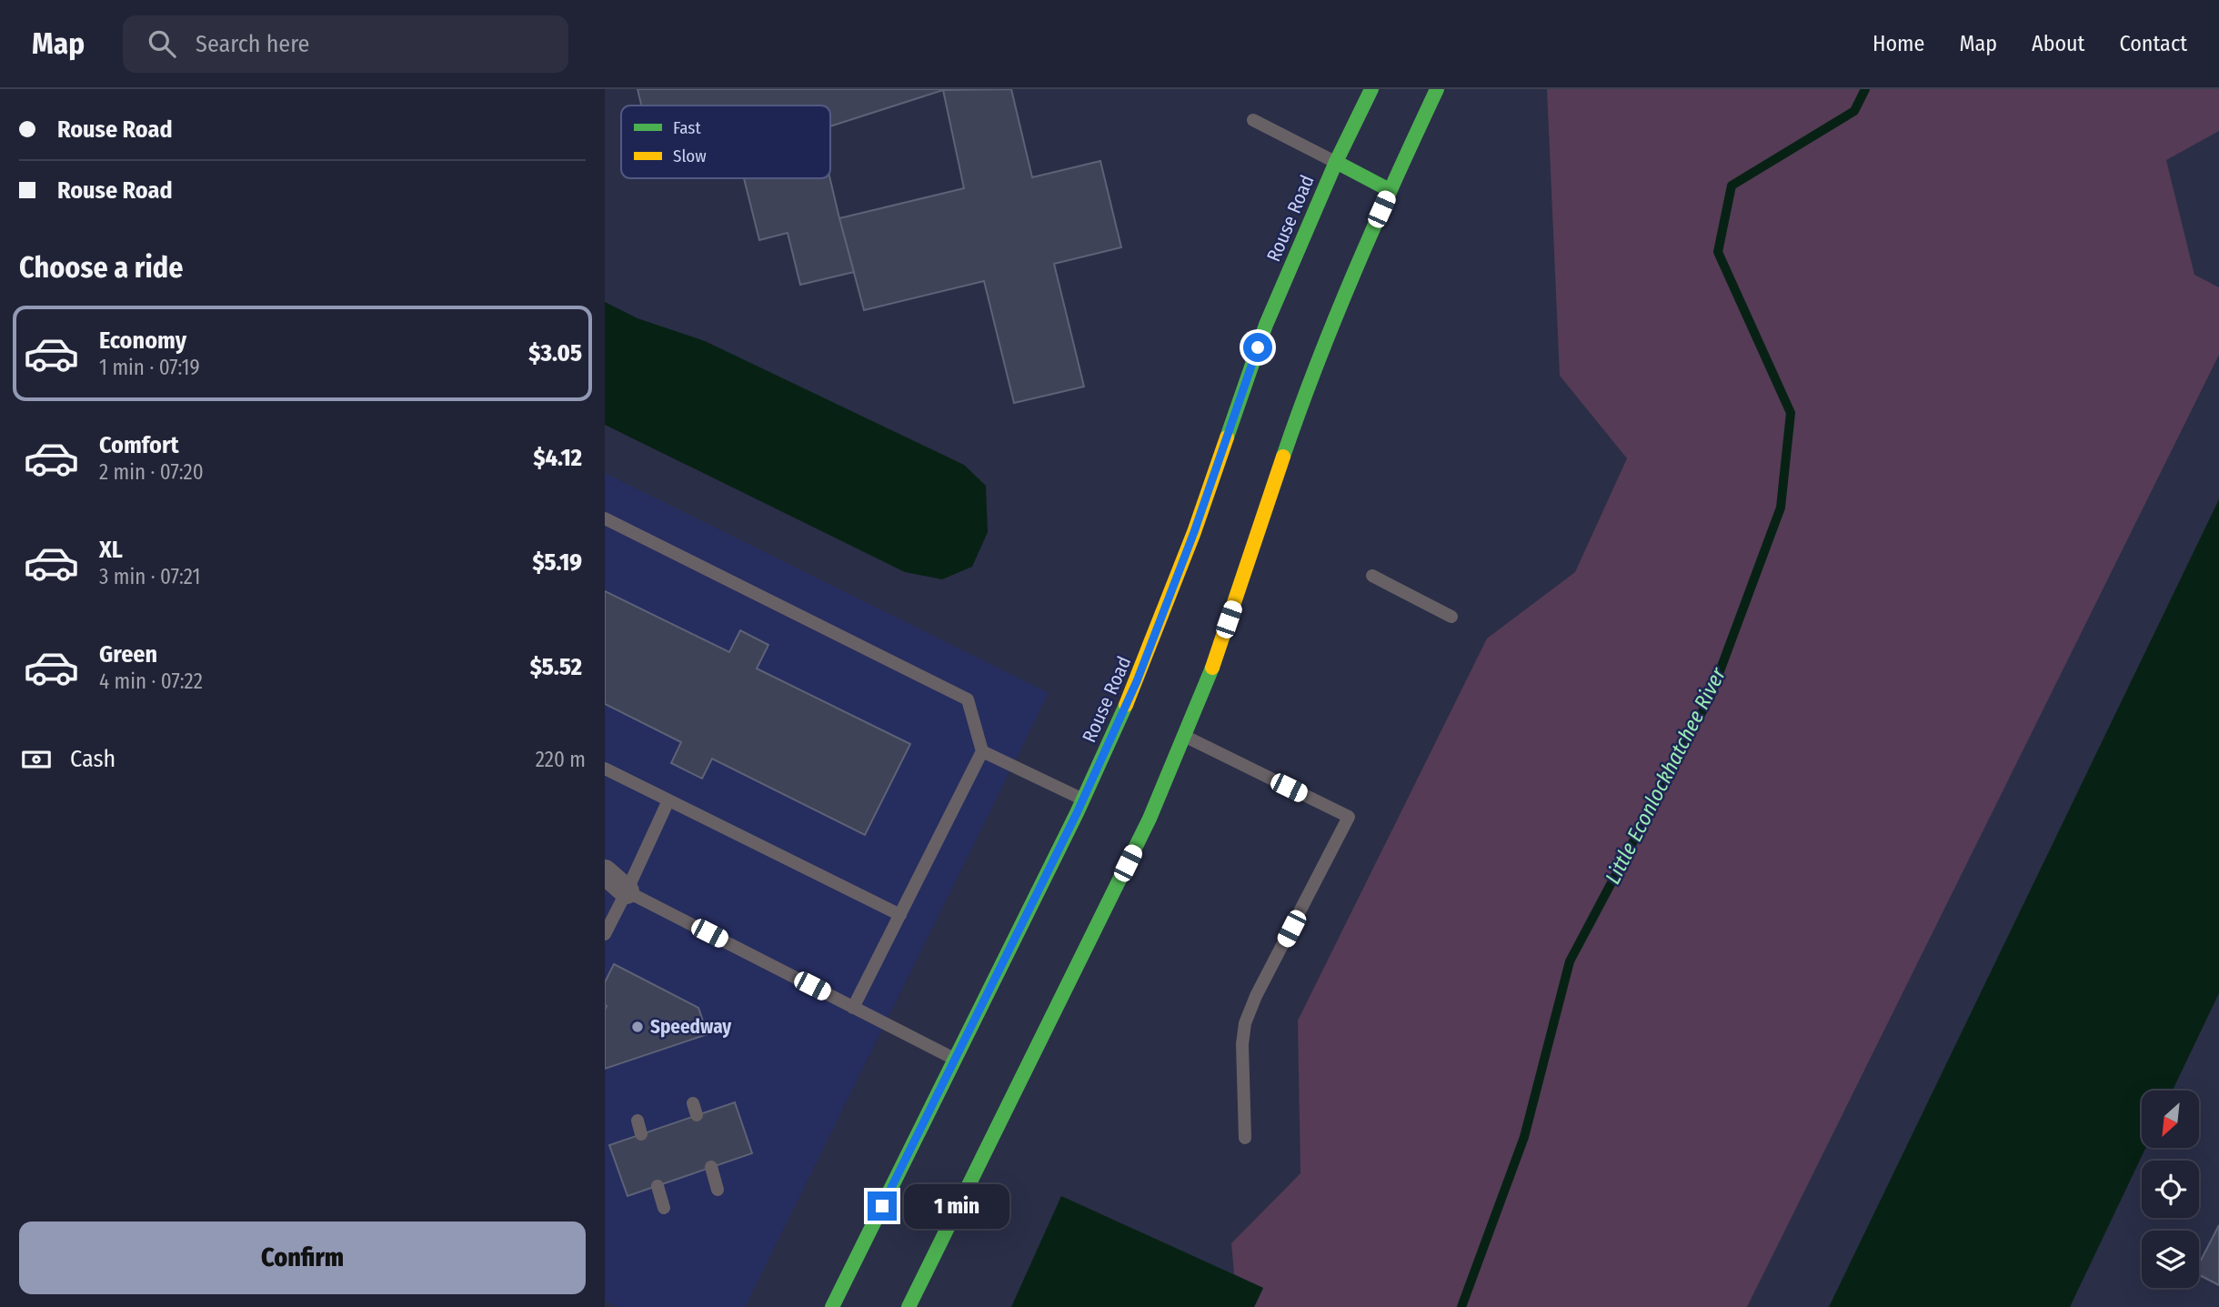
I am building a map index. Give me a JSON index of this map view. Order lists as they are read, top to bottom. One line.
{"streets":{"street":["Rouse Road"]},"water":["Little Econlockhatchee River"],"places":["Speedway"],"legend":["Fast","Slow"],"north":"bottom left","page":{"header":"Map","search":"Search here","nav":["Home","Map","About","Contact"],"banner":["Rouse Road","Rouse Road"],"heading":"Choose a ride","list":[{"name":"Economy","note":"1 min · 07:19","value":"$3.05"},{"name":"Comfort","note":"2 min · 07:20","value":"$4.12"},{"name":"XL","note":"3 min · 07:21","value":"$5.19"},{"name":"Green","note":"4 min · 07:22","value":"$5.52"}],"pay":["Cash","220 m"],"bubble":"1 min","buttons":"Confirm"}}
